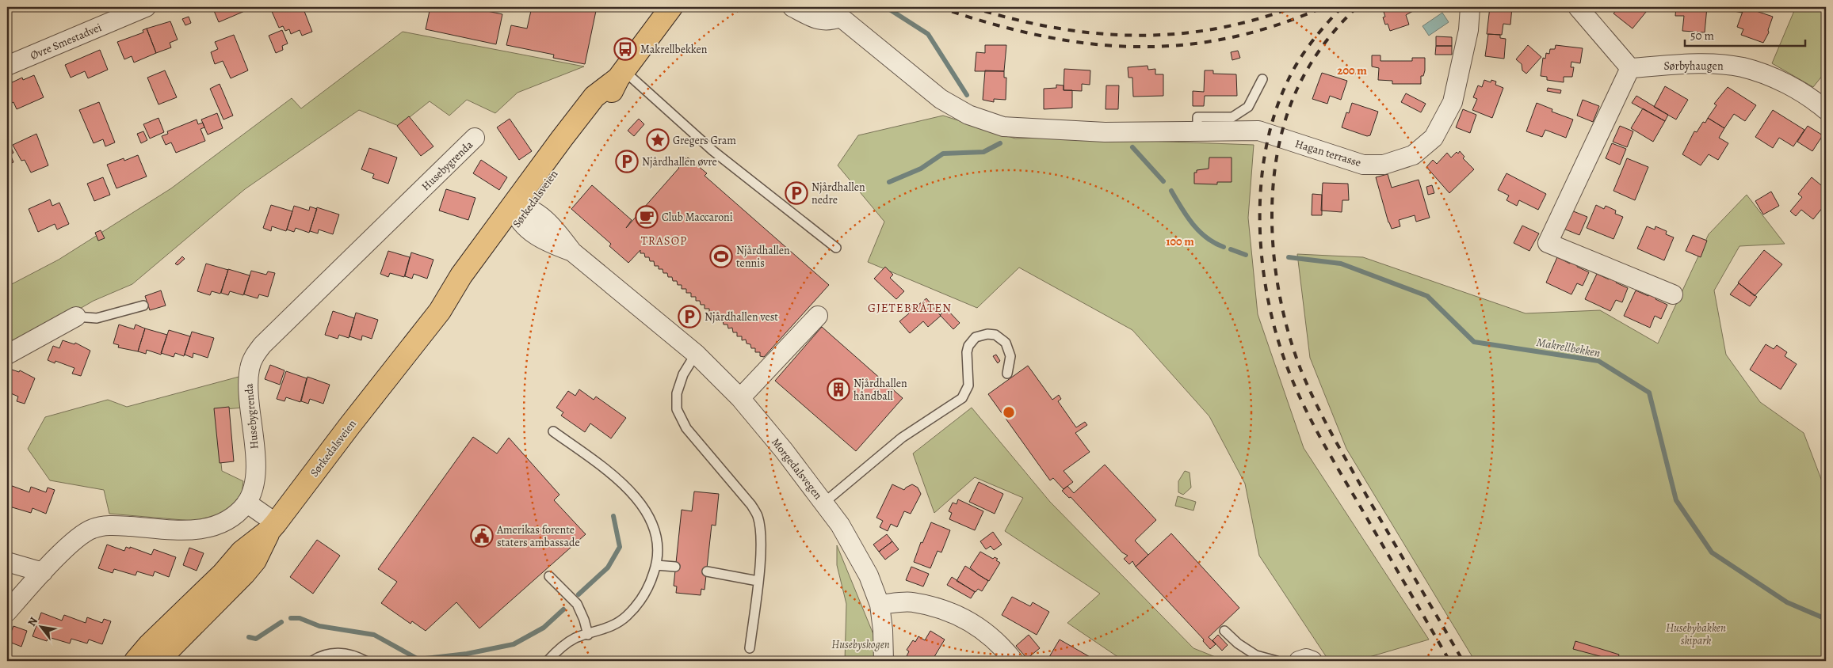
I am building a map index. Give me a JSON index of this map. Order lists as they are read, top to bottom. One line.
{"streets":{"main road":["Sørkedalsveien"],"street":["Øvre Smestadvei","Sørbyhaugen","Hagan terrasse","Husebygrenda","Morgedalsvegen"]},"crossings":[["Sørkedalsveien","Morgedalsvegen"]],"districts":["TRASOP","GJETEBRÅTEN"],"water":["Makrellbekken"],"parks":["Husebybakken skipark","Husebyskogen"],"places":{"bus stop":["Makrellbekken"],"place":["Gregers Gram"],"parking":["Njårdhallen øvre","Njårdhallen nedre","Njårdhallen vest"],"cafe":["Club Maccaroni"],"sports":["Njårdhallen tennis"],"building":["Njårdhallen håndball"],"public building":["Amerikas forente staters ambassade"]},"scale_bar":"50 m","north":"top left","rings":["200 m","100 m"]}
